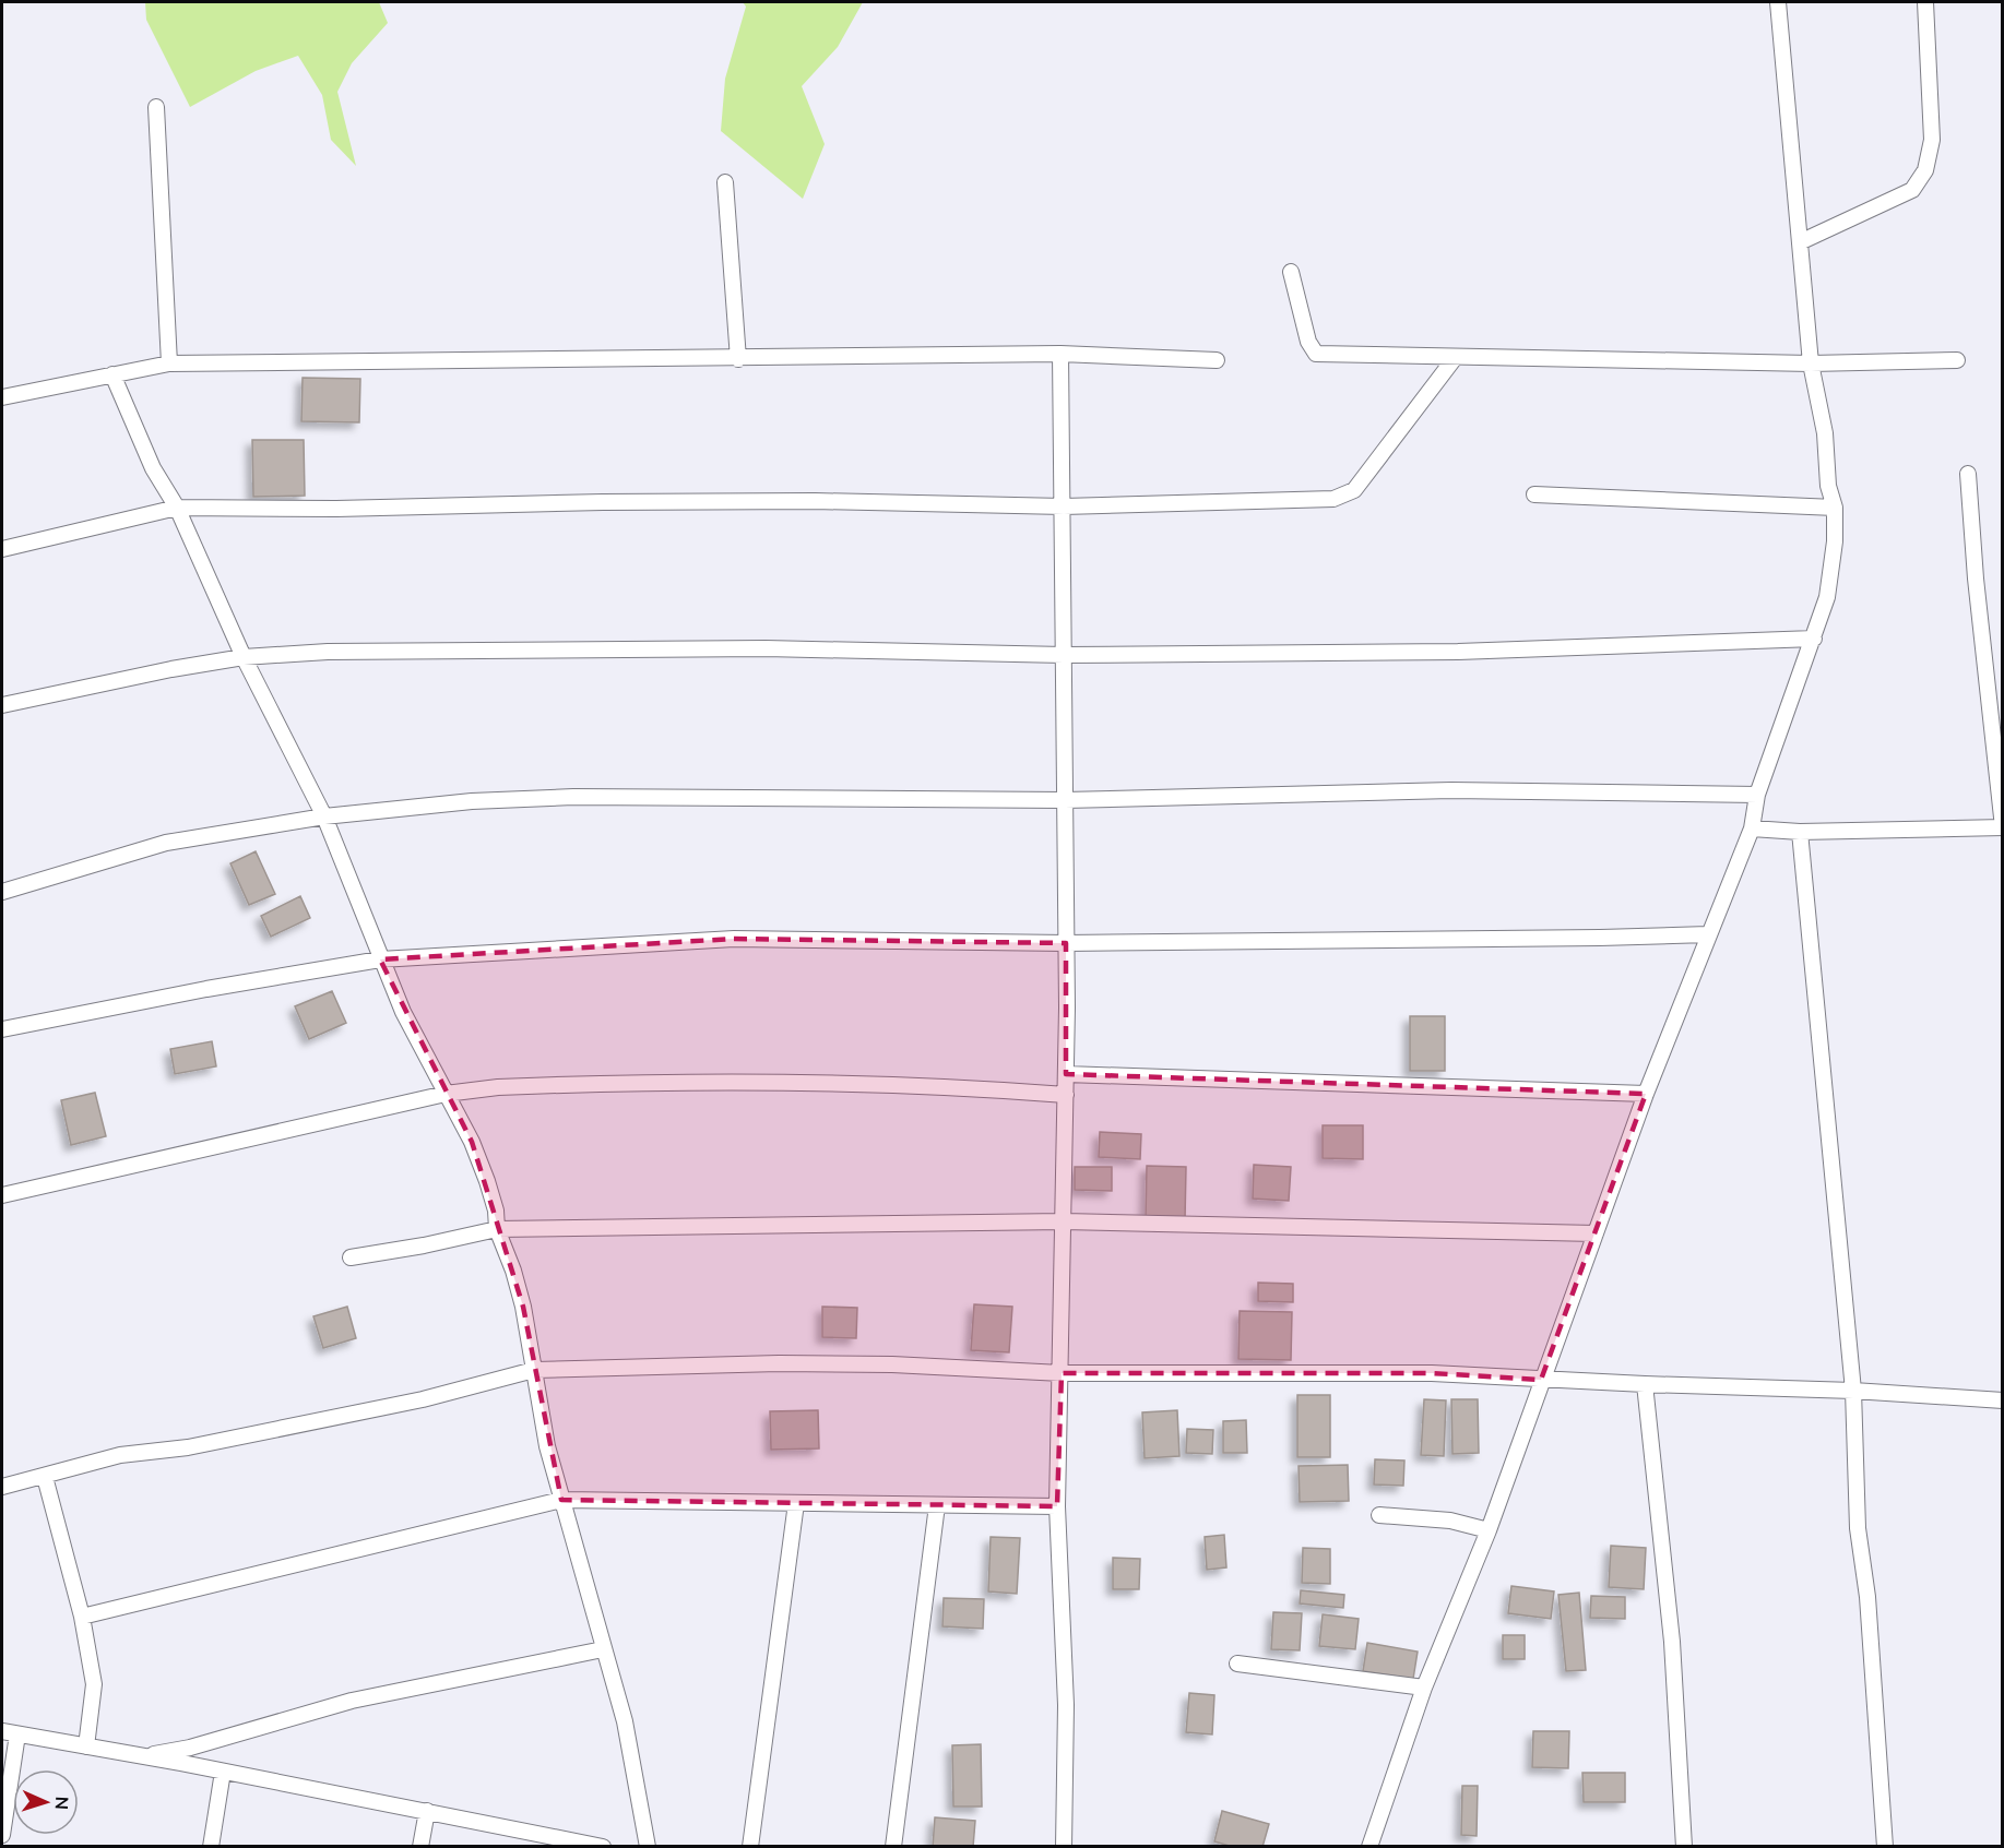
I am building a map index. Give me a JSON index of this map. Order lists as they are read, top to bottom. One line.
{"north":"right"}
